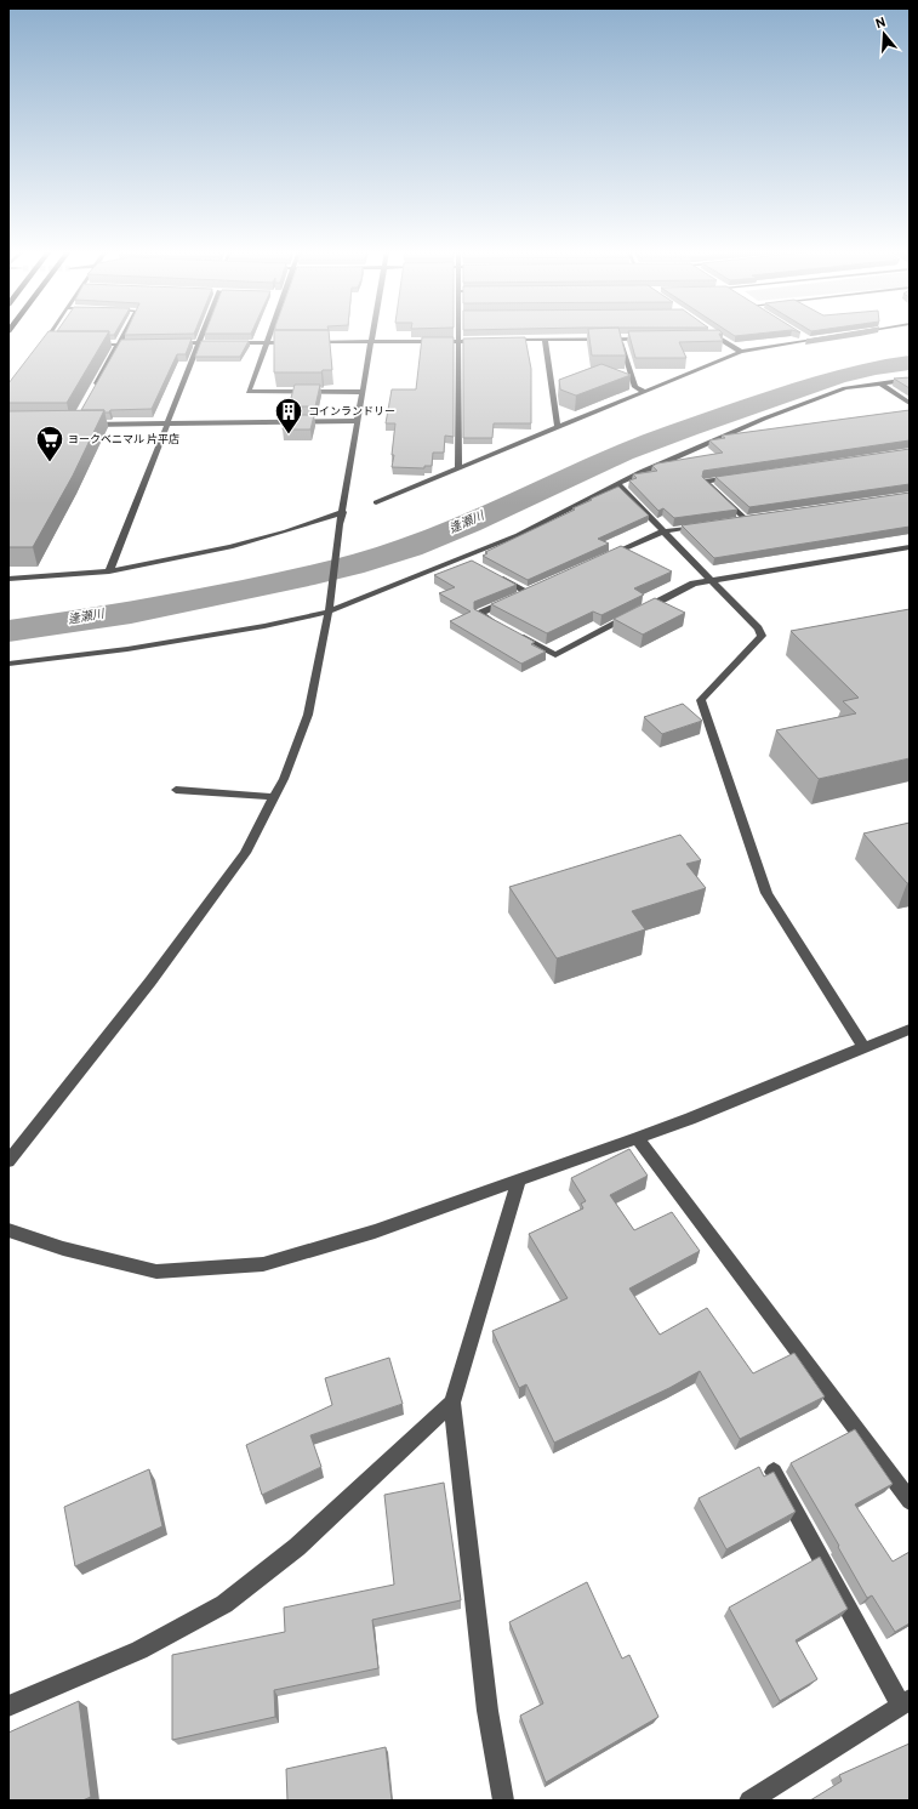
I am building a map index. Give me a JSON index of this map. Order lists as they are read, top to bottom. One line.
{"water":["逢瀬川"],"places":{"building":["コインランドリー"],"supermarket":["ヨークベニマル 片平店"]},"north":"top"}
